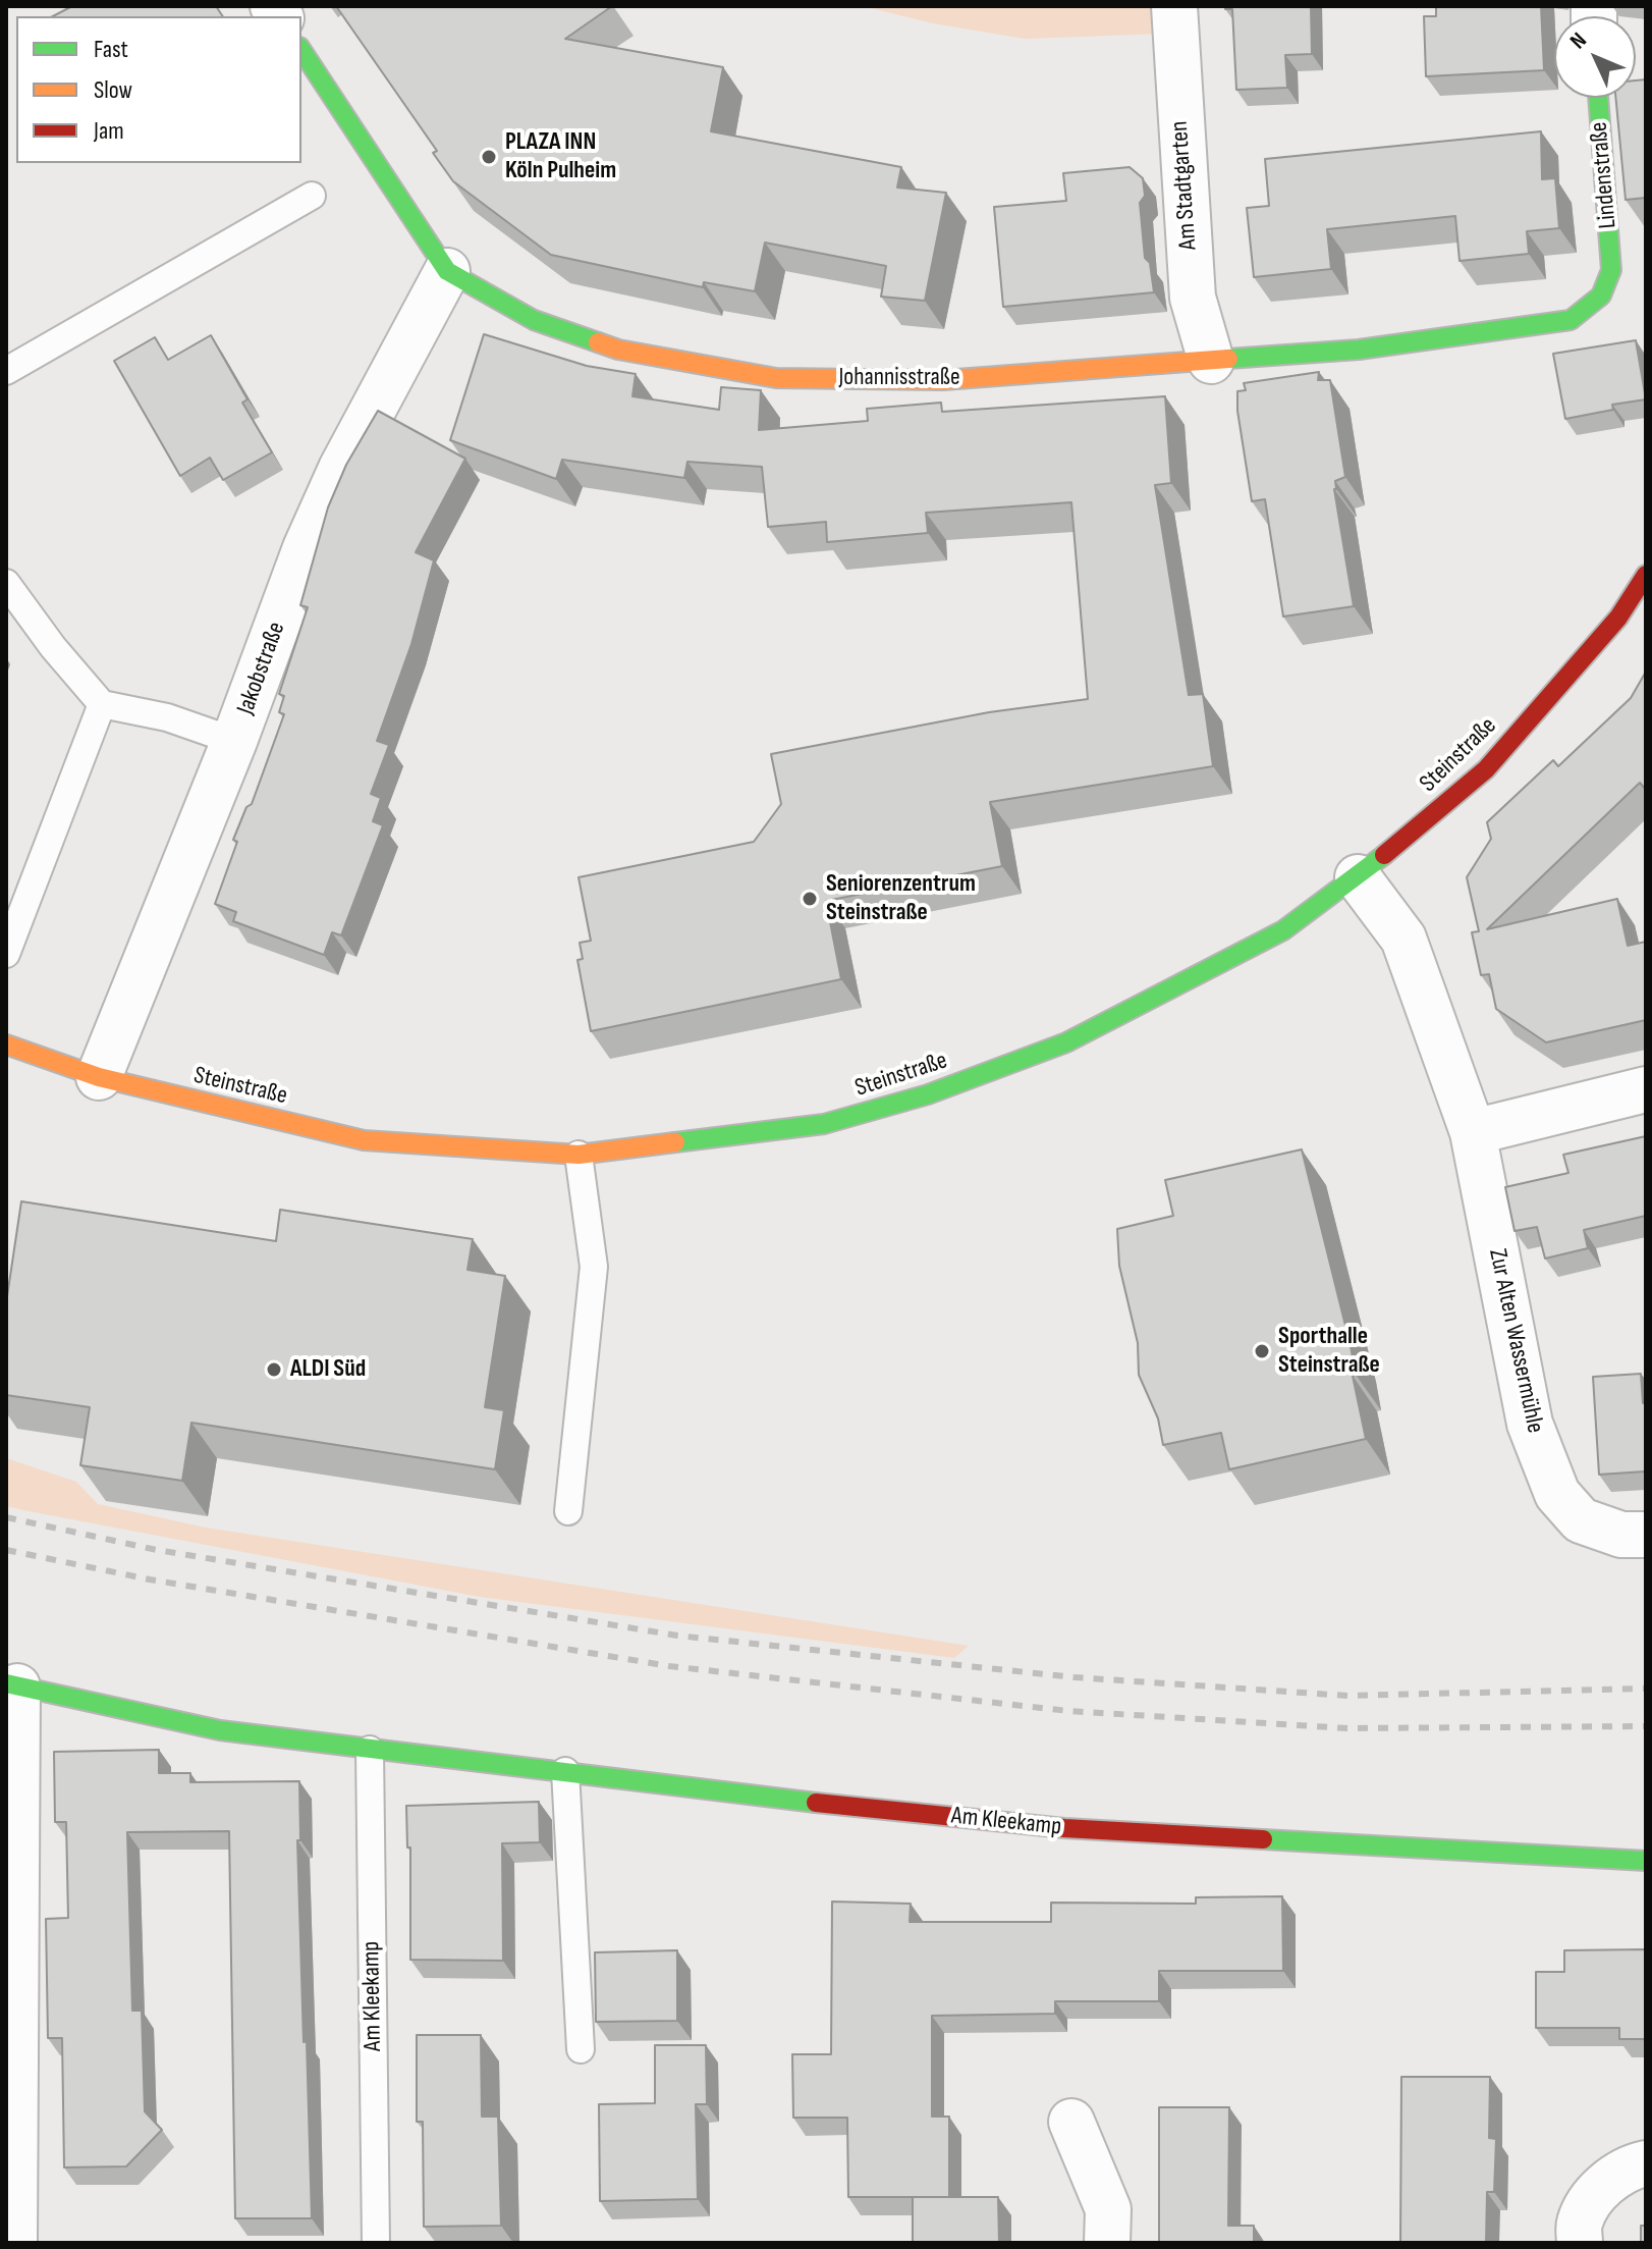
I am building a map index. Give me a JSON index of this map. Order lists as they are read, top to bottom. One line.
{"streets":{"street":["Lindenstraße","Am Stadtgarten","Johannisstraße","Jakobstraße","Steinstraße","Zur Alten Wassermühle","Am Kleekamp"]},"crossings":[["Lindenstraße","Johannisstraße"],["Am Stadtgarten","Johannisstraße"],["Johannisstraße","Jakobstraße"],["Jakobstraße","Steinstraße"],["Steinstraße","Zur Alten Wassermühle"]],"places":["PLAZA INN Köln Pulheim","Seniorenzentrum Steinstraße","Sporthalle Steinstraße","ALDI Süd"],"legend":["Fast","Slow","Jam"],"north":"top left"}
